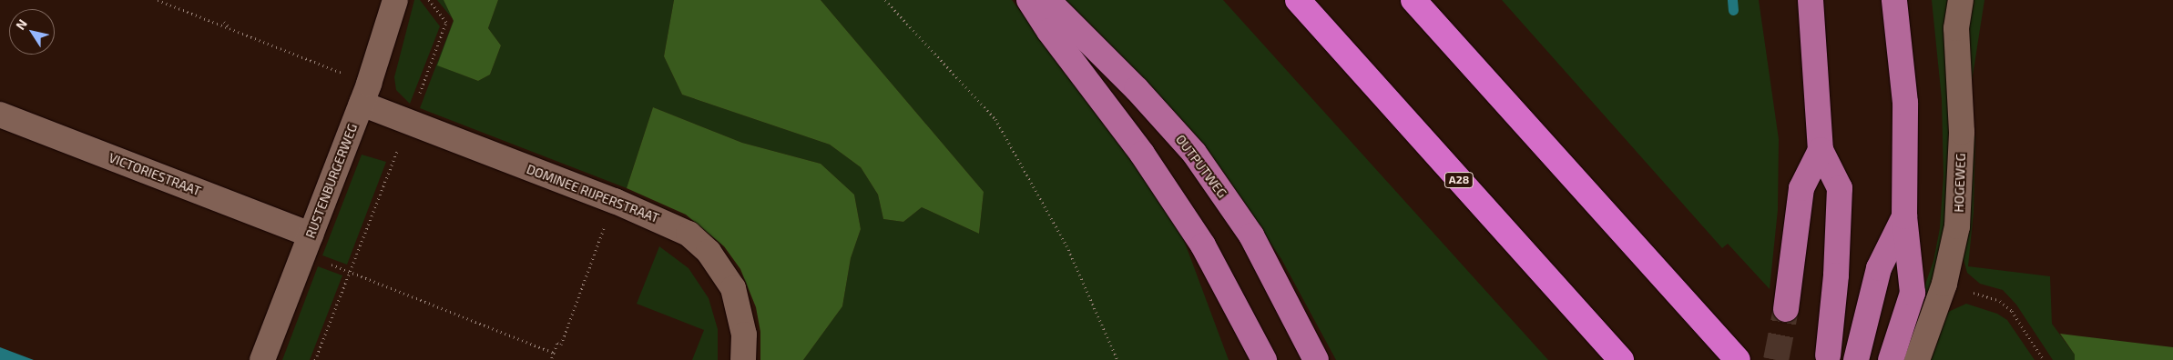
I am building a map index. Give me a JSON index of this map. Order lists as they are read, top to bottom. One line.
{"streets":{"highway":["A28"],"main road":["OUTPUTWEG"],"street":["VICTORIESTRAAT","RUSTENBURGERWEG","HOGEWEG","DOMINEE RIJPERSTRAAT"]},"crossings":[["VICTORIESTRAAT","RUSTENBURGERWEG"],["RUSTENBURGERWEG","DOMINEE RIJPERSTRAAT"]],"north":"top left"}
